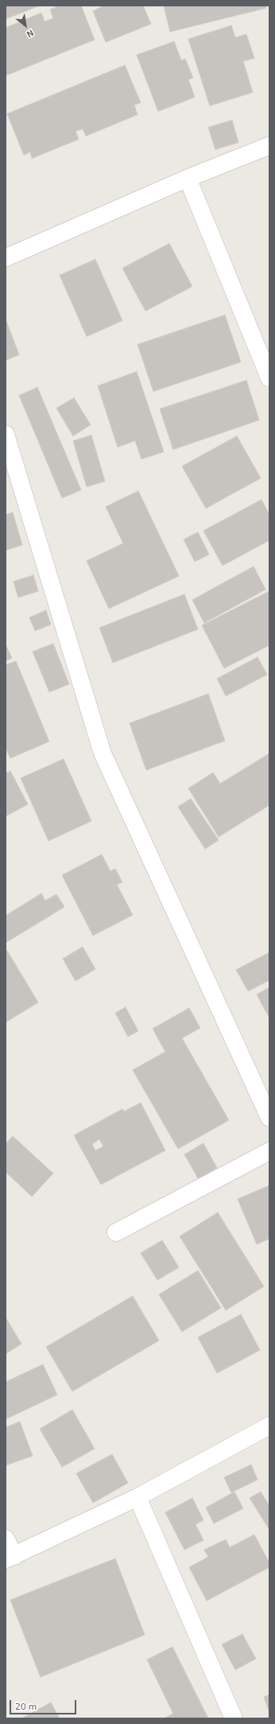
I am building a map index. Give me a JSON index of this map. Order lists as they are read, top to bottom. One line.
{"scale_bar":"20 m","north":"bottom right"}
